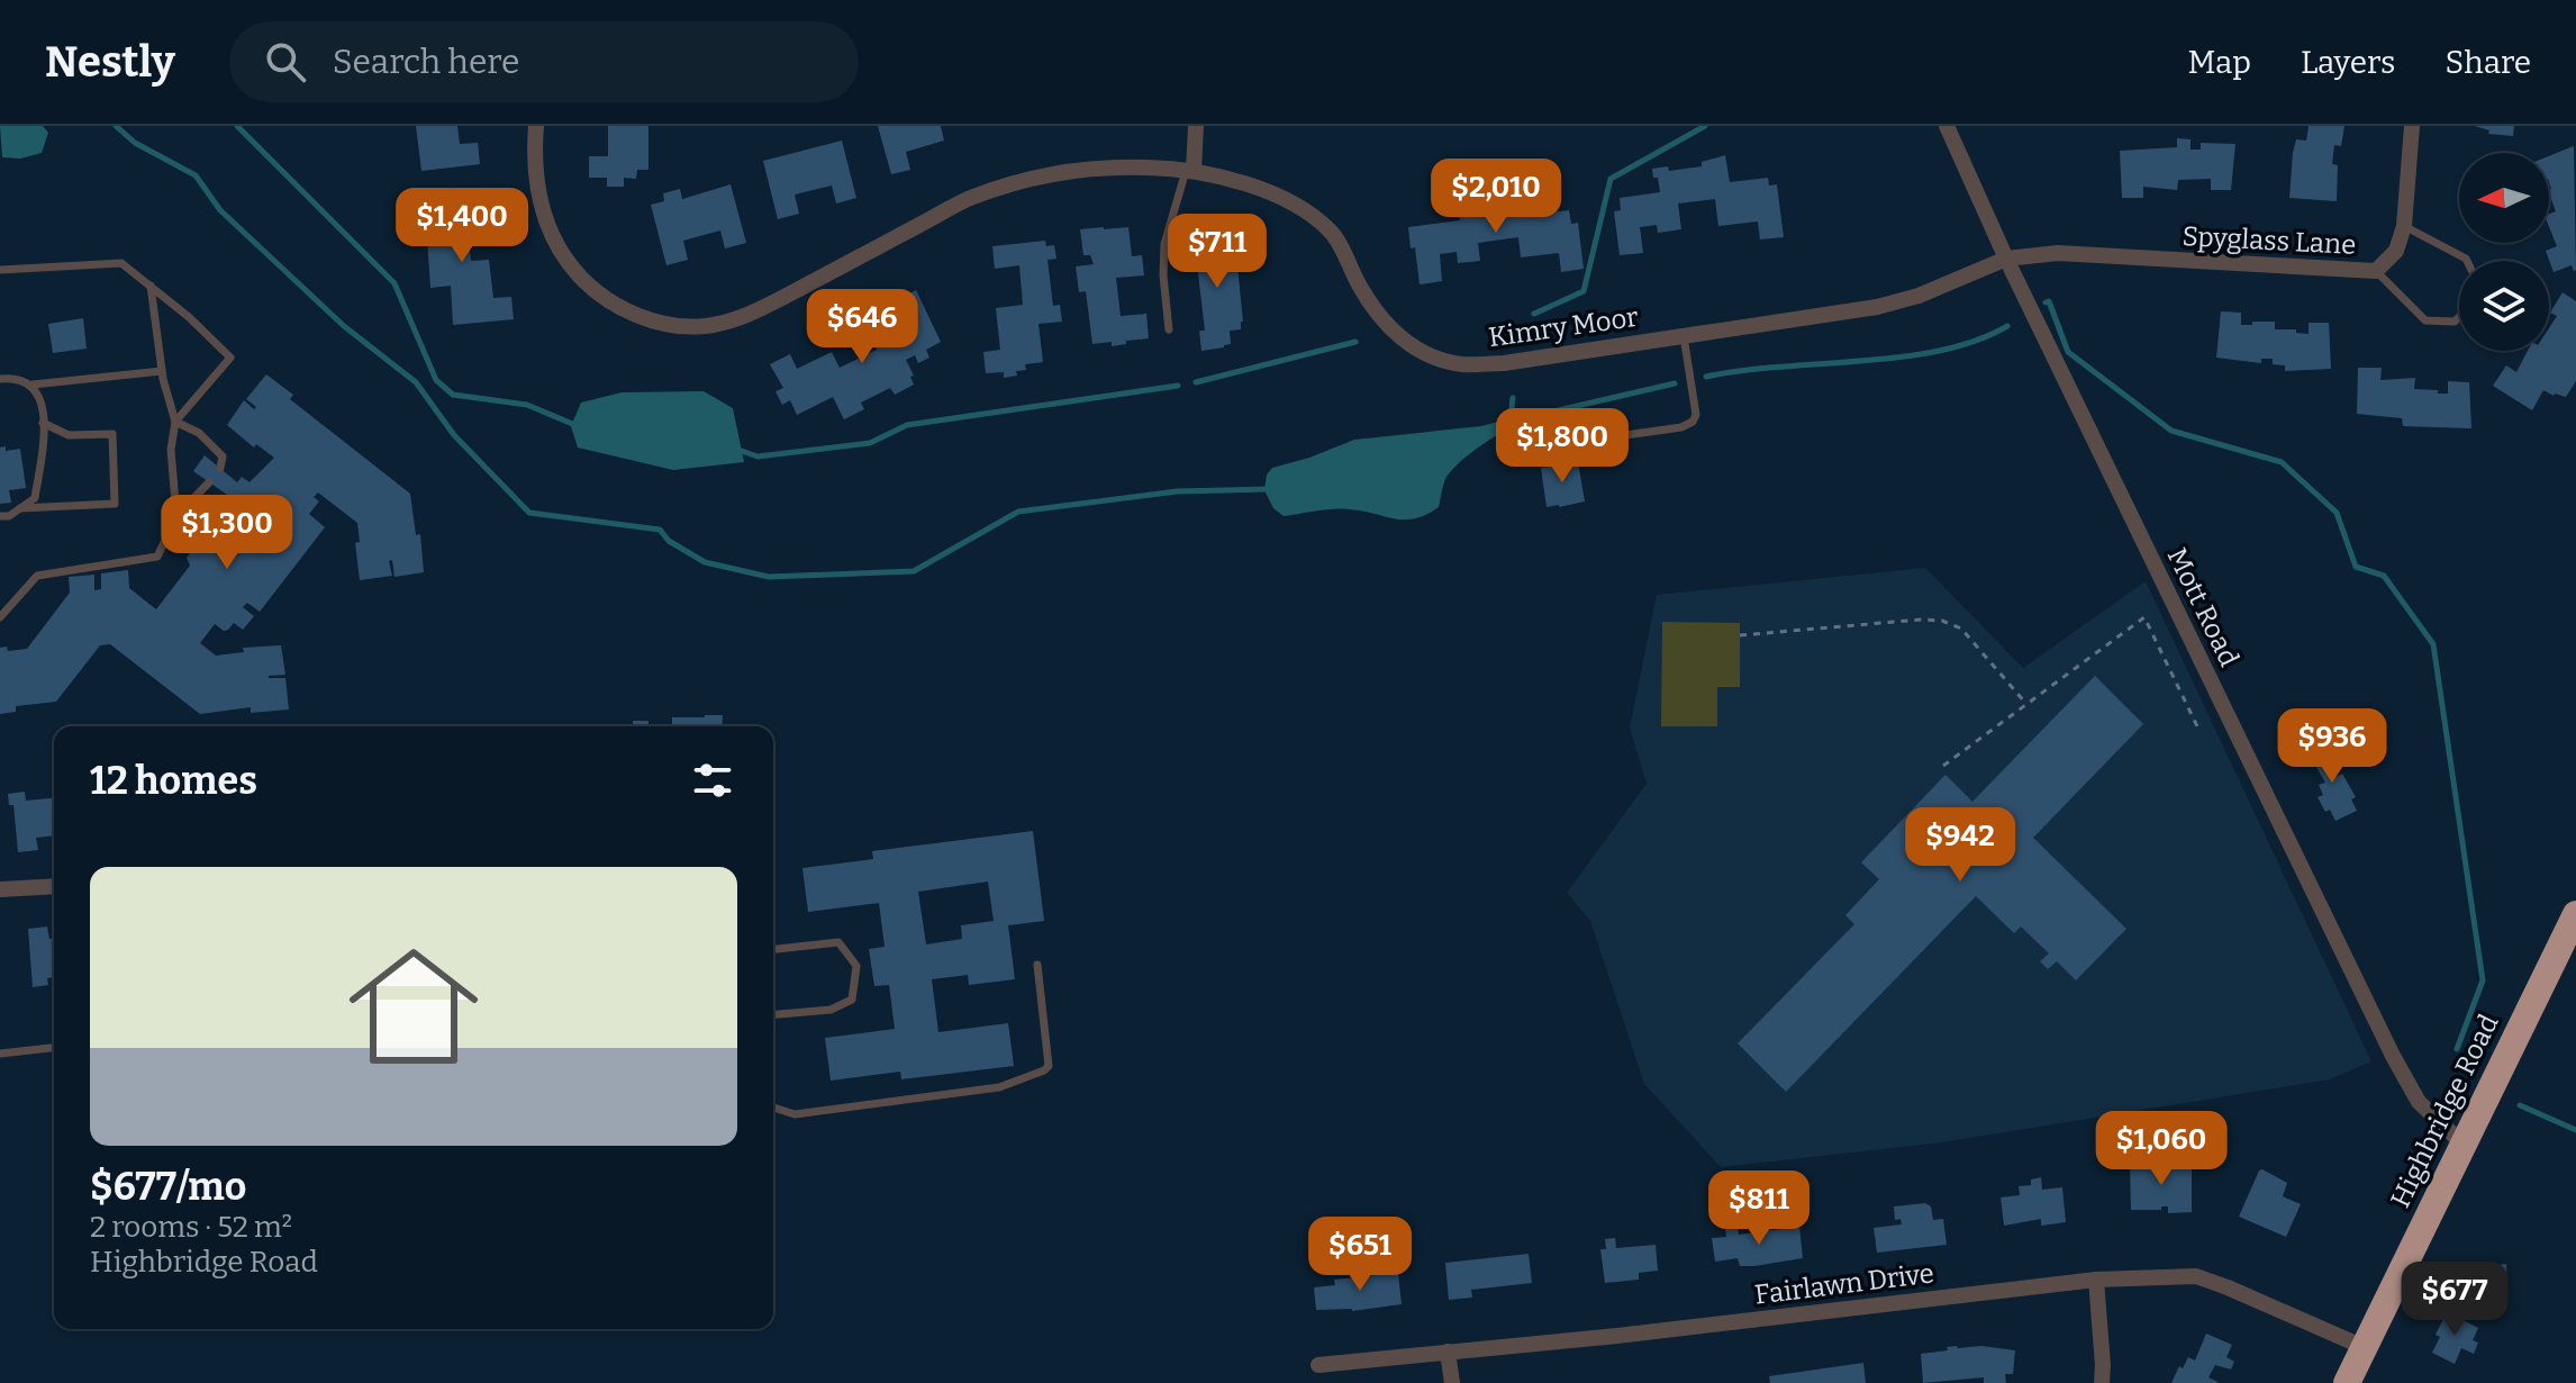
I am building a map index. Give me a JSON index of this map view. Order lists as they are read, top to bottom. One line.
{"streets":{"highway":["Highbridge Road"],"street":["Spyglass Lane","Kimry Moor","Mott Road","Fairlawn Drive"]},"crossings":[["Spyglass Lane","Kimry Moor"],["Spyglass Lane","Mott Road"],["Kimry Moor","Mott Road"],["Mott Road","Highbridge Road"],["Highbridge Road","Fairlawn Drive"]],"north":"left","page":{"header":"Nestly","search":"Search here","nav":["Map","Layers","Share"],"price":["$2,010","$1,400","$711","$646","$1,800","$1,300","$936","$942","$1,060","$811","$651","$677"],"heading":"12 homes","list":[{"name":"$677/mo","note":"2 rooms · 52 m² · Highbridge Road"}]}}
